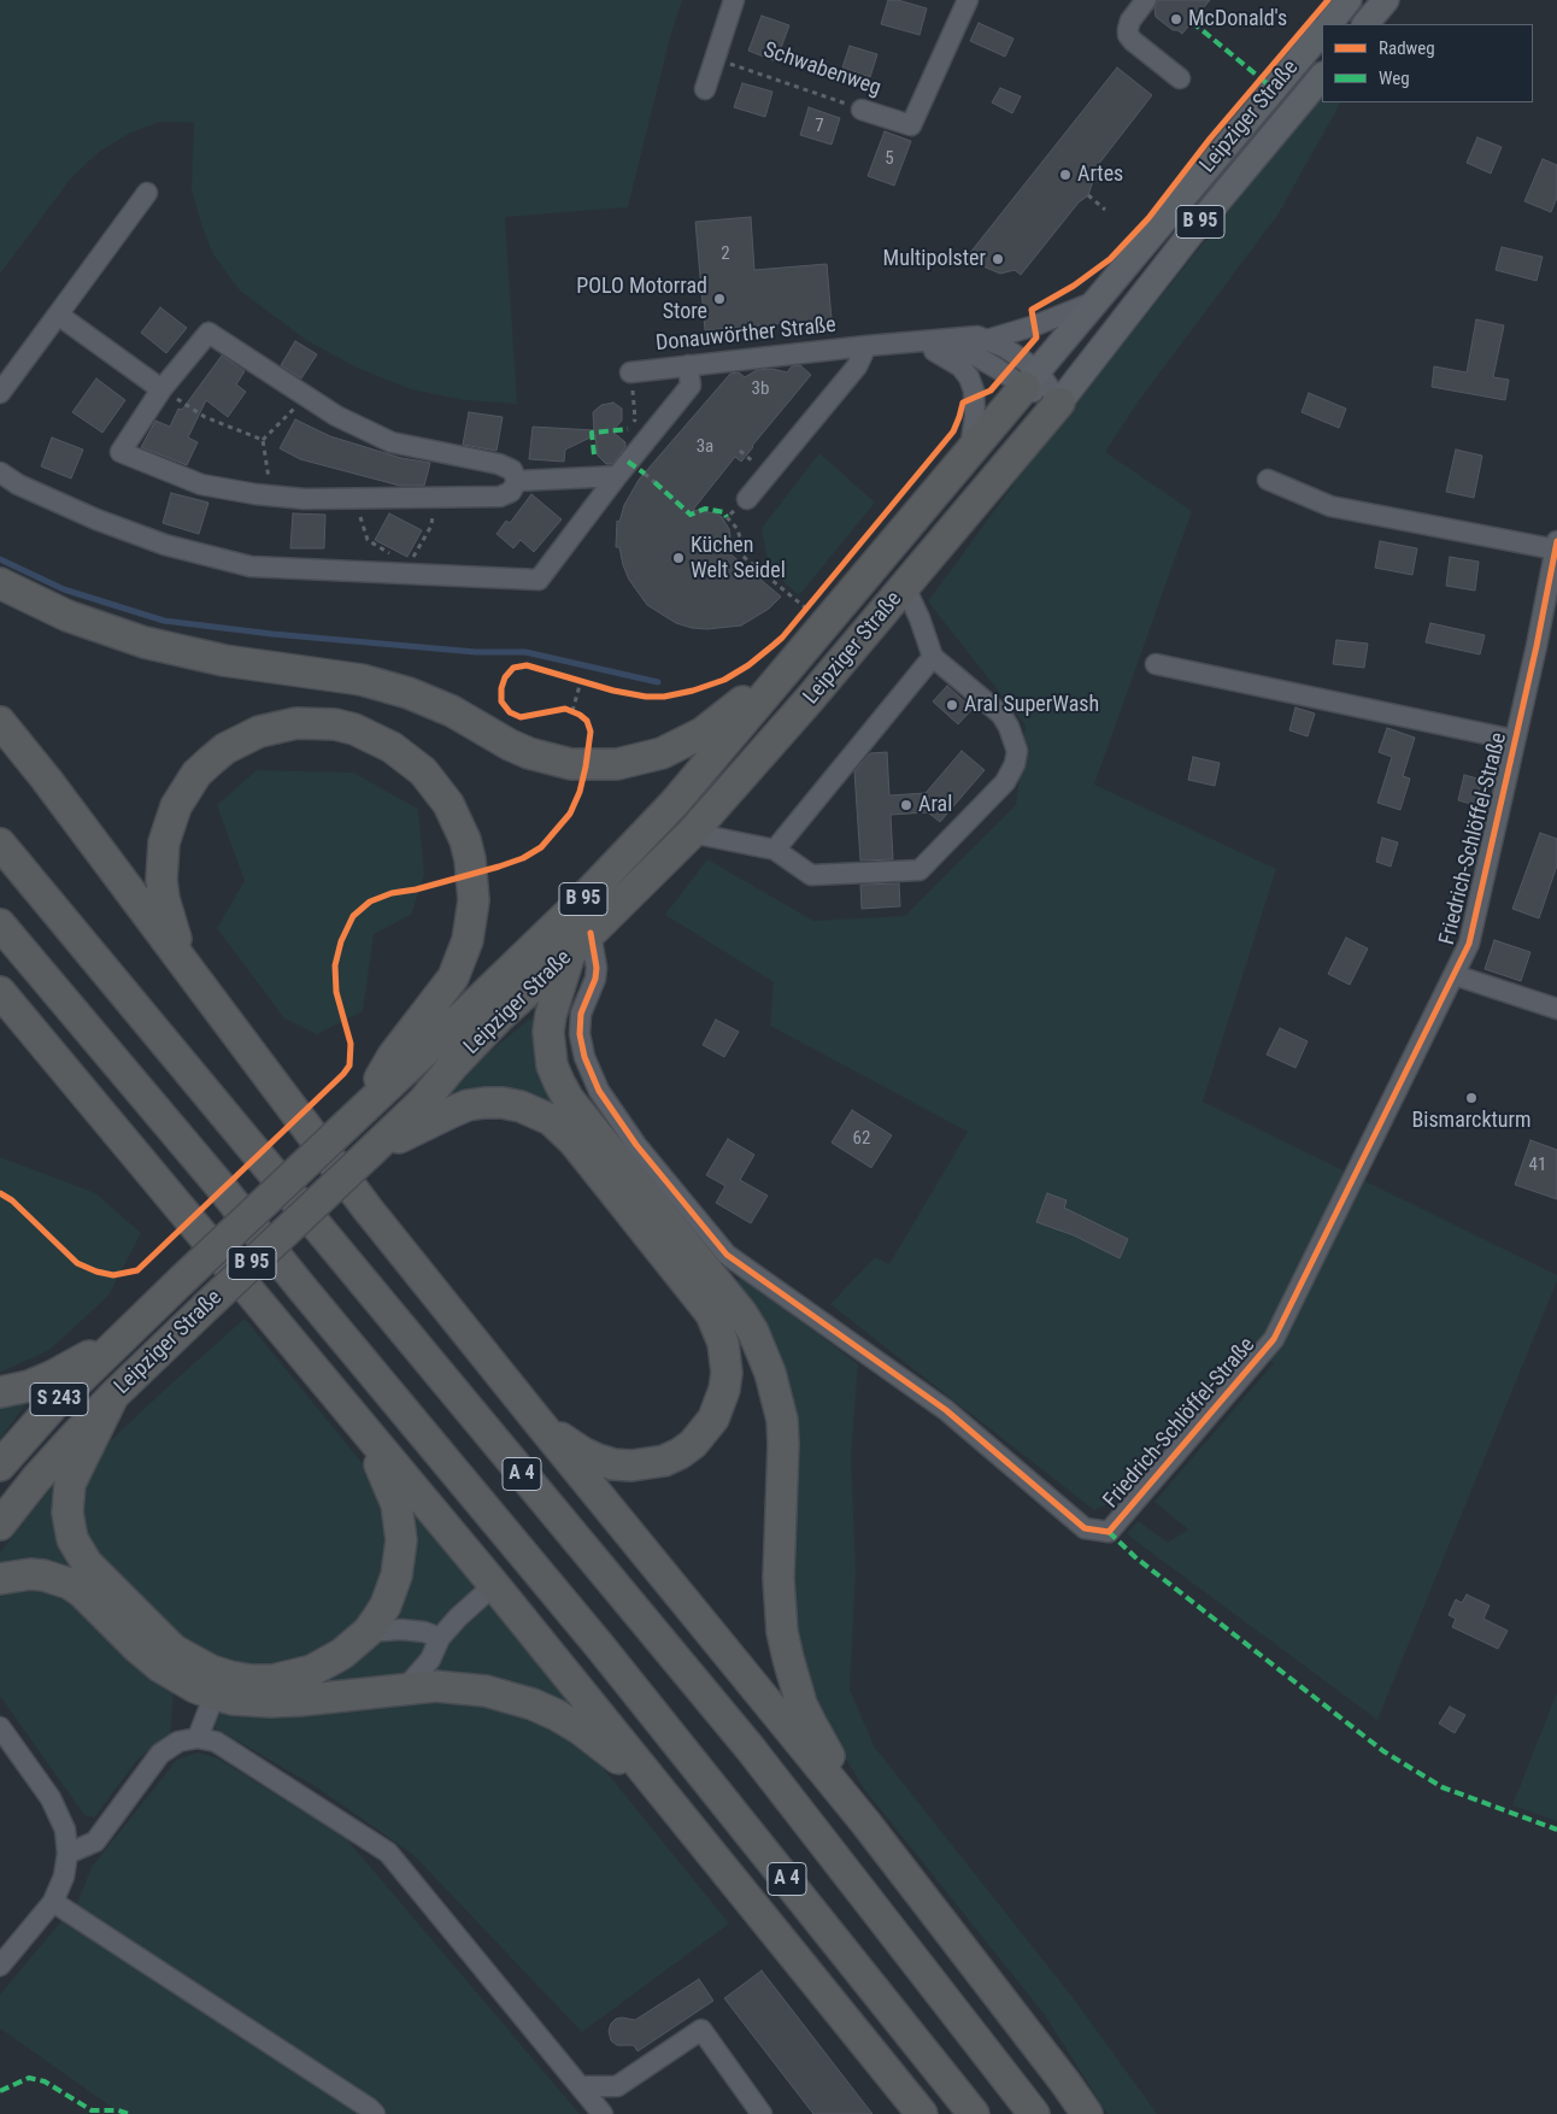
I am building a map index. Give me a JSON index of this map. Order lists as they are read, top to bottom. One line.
{"streets":{"highway":["Leipziger Straße","B 95","S 243","A 4"],"street":["Schwabenweg","Donauwörther Straße","Friedrich-Schlöffel-Straße"]},"crossings":[["Leipziger Straße","Donauwörther Straße"],["Leipziger Straße","Friedrich-Schlöffel-Straße"]],"places":["McDonald's","Artes","Multipolster","POLO Motorrad Store","Küchen Welt Seidel","Aral SuperWash","Aral","Bismarckturm"],"house_numbers":["7","5","2","3b","3a","62","41"],"legend":["Radweg","Weg"]}
